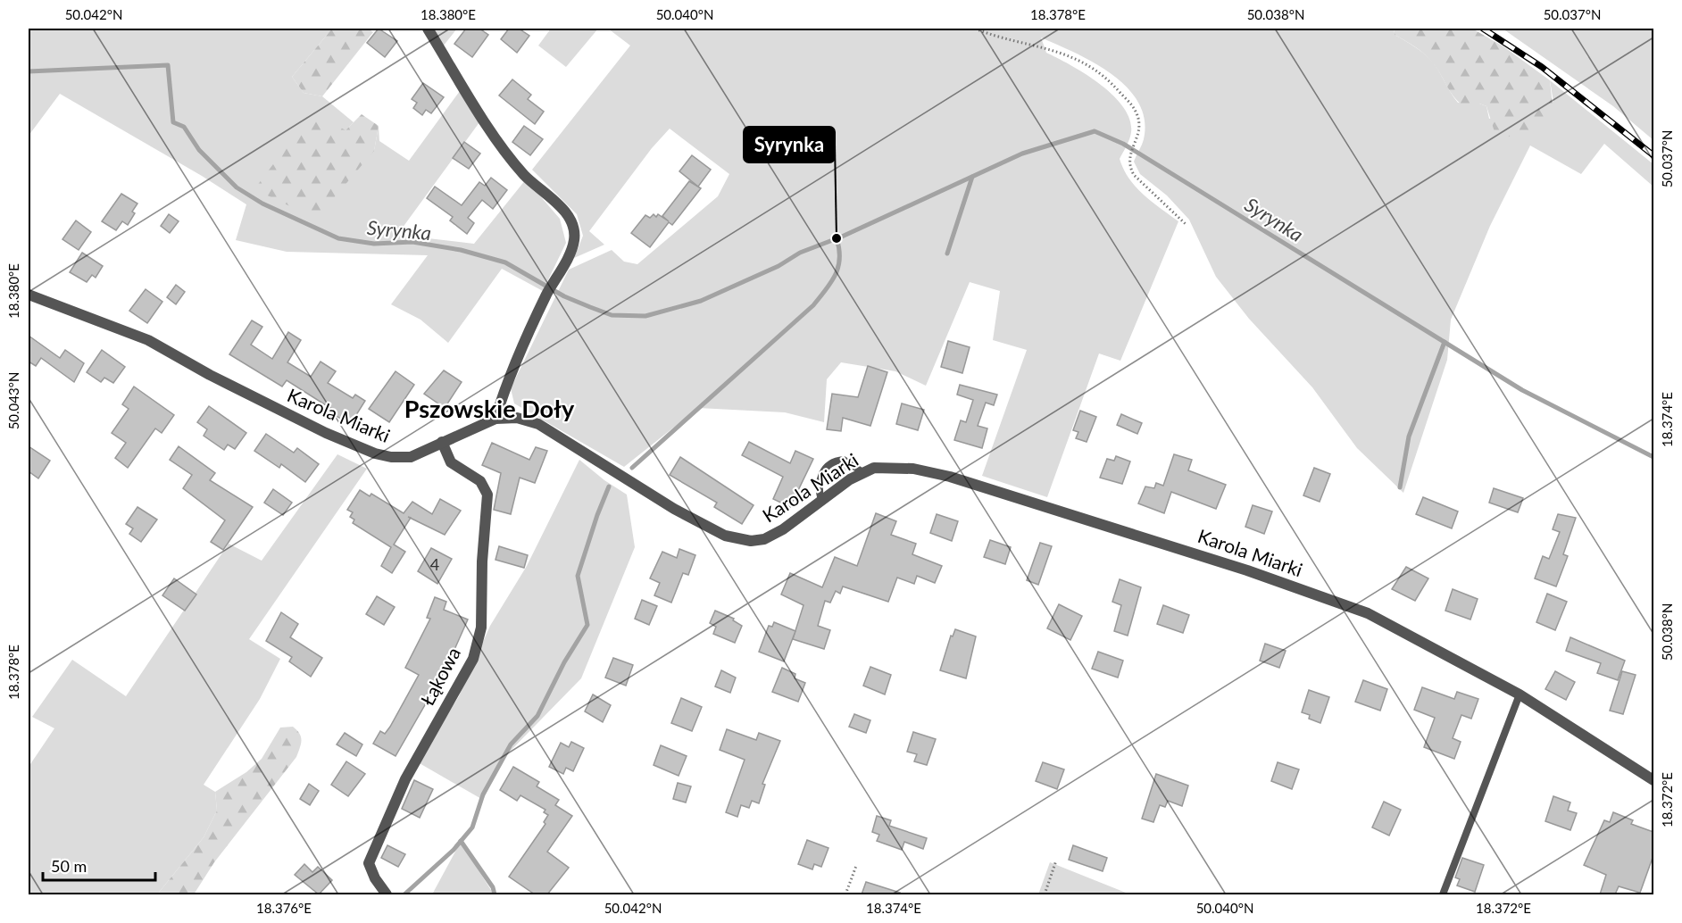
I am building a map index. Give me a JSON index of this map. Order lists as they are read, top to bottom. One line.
{"streets":{"street":["Karola Miarki","Łąkowa"]},"crossings":[["Karola Miarki","Łąkowa"]],"districts":["Pszowskie Doły"],"water":["Syrynka"],"places":["Syrynka"],"house_numbers":["4"],"scale_bar":"50 m","coordinates":["50.042°N","18.380°E","50.040°N","18.378°E","50.038°N","50.037°N","50.043°N","18.374°E","18.372°E","18.376°E"]}
